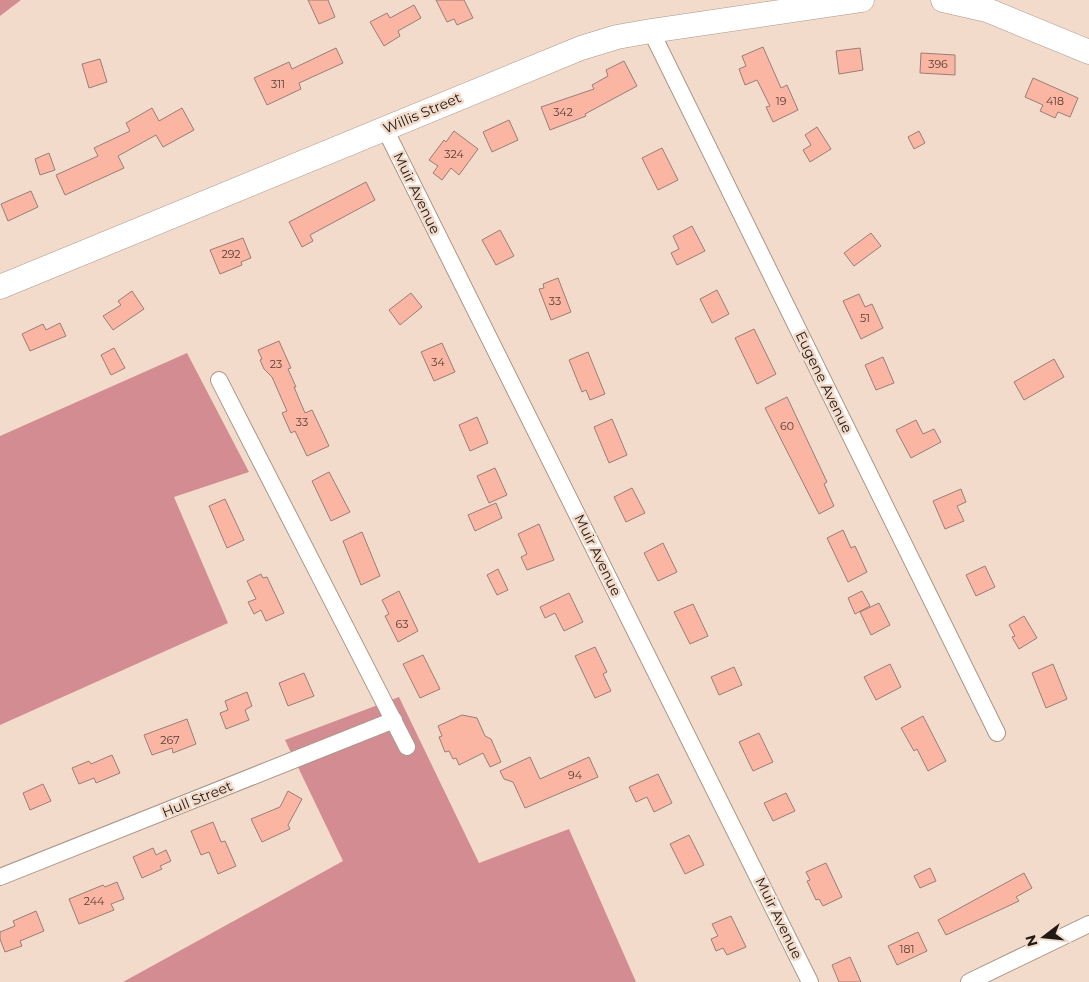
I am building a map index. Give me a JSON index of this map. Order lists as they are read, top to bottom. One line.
{"streets":{"main road":["Willis Street"],"street":["Muir Avenue","Eugene Avenue","Hull Street"]},"crossings":[["Willis Street","Muir Avenue"],["Willis Street","Eugene Avenue"]],"house_numbers":["396","311","19","418","342","324","292","33","51","34","23","33","60","63","267","94","244","181"],"north":"left"}
